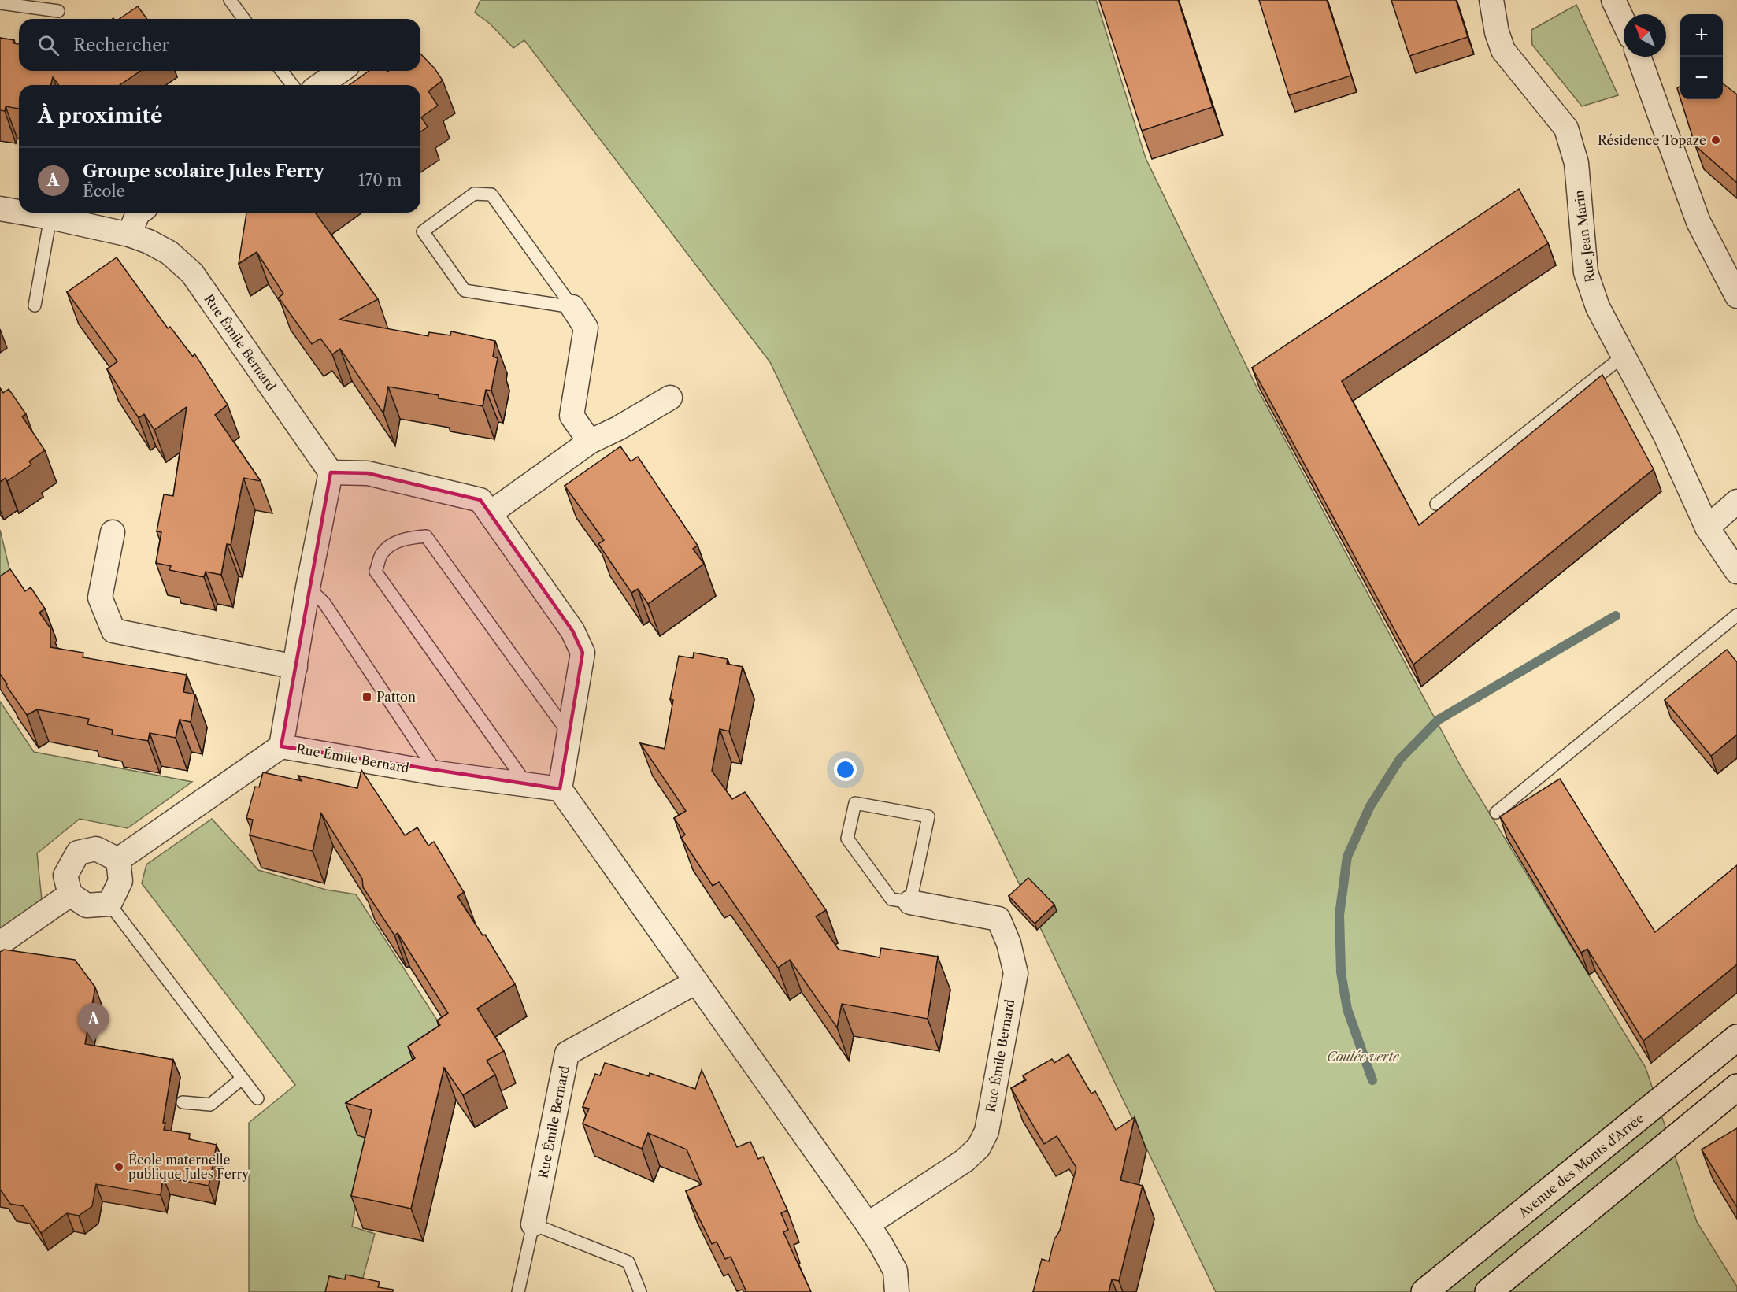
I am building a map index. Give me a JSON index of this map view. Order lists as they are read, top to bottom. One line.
{"streets":{"street":["Rue Jean Marin","Rue Émile Bernard","Avenue des Monts d'Arrée"]},"parks":["Coulée verte"],"places":{"other":["Résidence Topaze","École maternelle publique Jules Ferry"],"transit":["Patton"]},"north":"top left","page":{"map_buttons":["+","−"],"search":"Rechercher","heading":"À proximité","list":[{"mark":"A","name":"Groupe scolaire Jules Ferry","note":"École","value":"170 m"}],"pins":"A"}}
